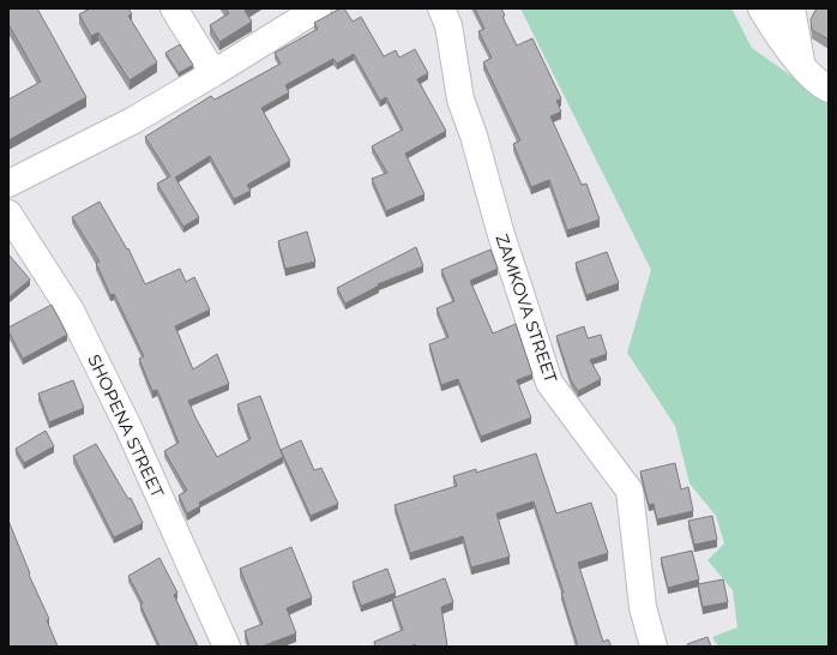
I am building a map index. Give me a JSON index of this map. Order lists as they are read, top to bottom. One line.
{"streets":{"street":["ZAMKOVA STREET","SHOPENA STREET"]}}
